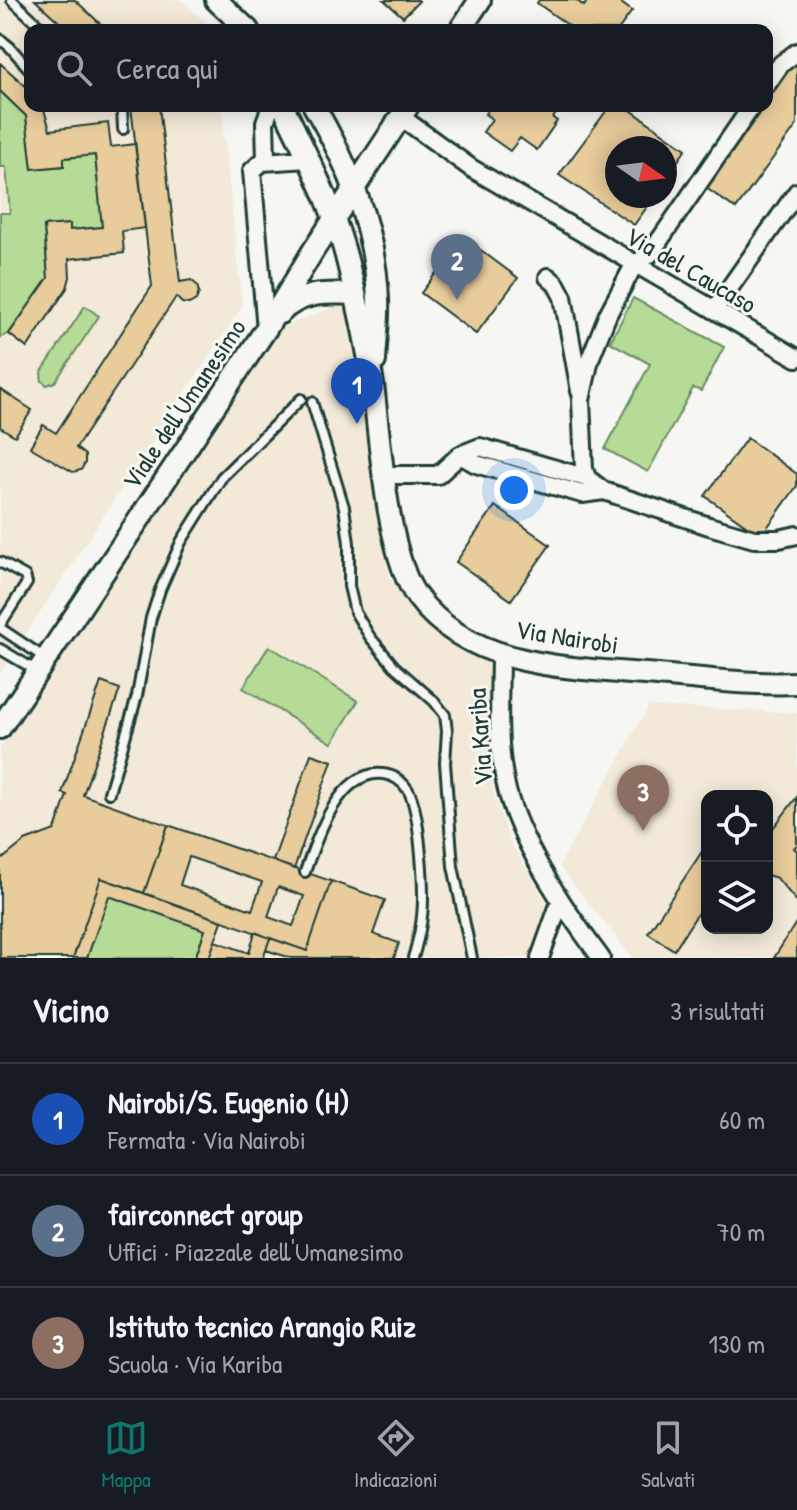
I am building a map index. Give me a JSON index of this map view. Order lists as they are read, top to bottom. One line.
{"streets":{"street":["Via del Caucaso","Viale dell'Umanesimo","Via Nairobi","Via Kariba"]},"crossings":[["Via Nairobi","Via Kariba"]],"north":"right","page":{"search":"Cerca qui","pins":["2","1","3"],"heading":["Vicino","3 risultati"],"list":[{"mark":"1","name":"Nairobi/S. Eugenio (H)","note":"Fermata · Via Nairobi","value":"60 m"},{"mark":"2","name":"fairconnect group","note":"Uffici · Piazzale dell'Umanesimo","value":"70 m"},{"mark":"3","name":"Istituto tecnico Arangio Ruiz","note":"Scuola · Via Kariba","value":"130 m"}],"nav":["Mappa","Indicazioni","Salvati"]}}
